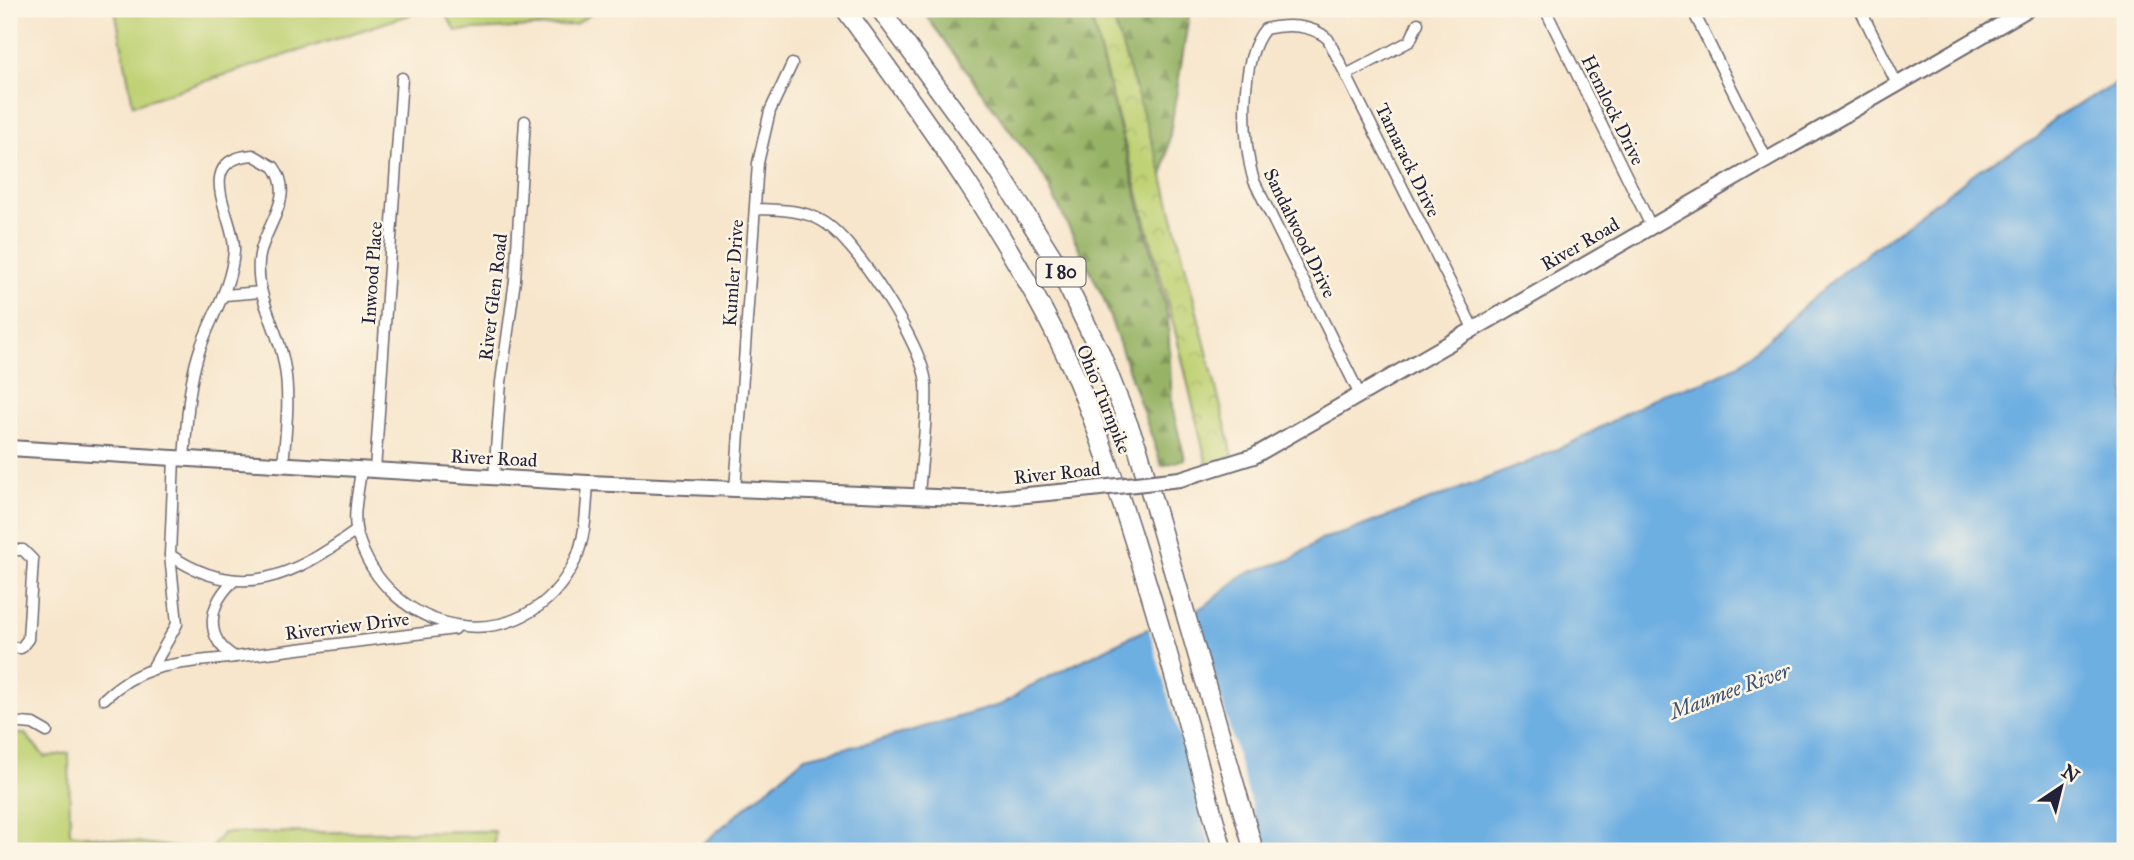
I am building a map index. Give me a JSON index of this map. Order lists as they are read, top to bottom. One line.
{"streets":{"highway":["I 80","Ohio Turnpike"],"street":["Hemlock Drive","Tamarack Drive","Sandalwood Drive","River Road","Inwood Place","Kumler Drive","River Glen Road","Riverview Drive"]},"crossings":[["Hemlock Drive","River Road"],["Tamarack Drive","Sandalwood Drive"],["Tamarack Drive","River Road"],["Sandalwood Drive","River Road"],["River Road","Inwood Place"],["River Road","Kumler Drive"],["River Road","River Glen Road"],["River Road","Riverview Drive"]],"water":["Maumee River"],"north":"top right"}
